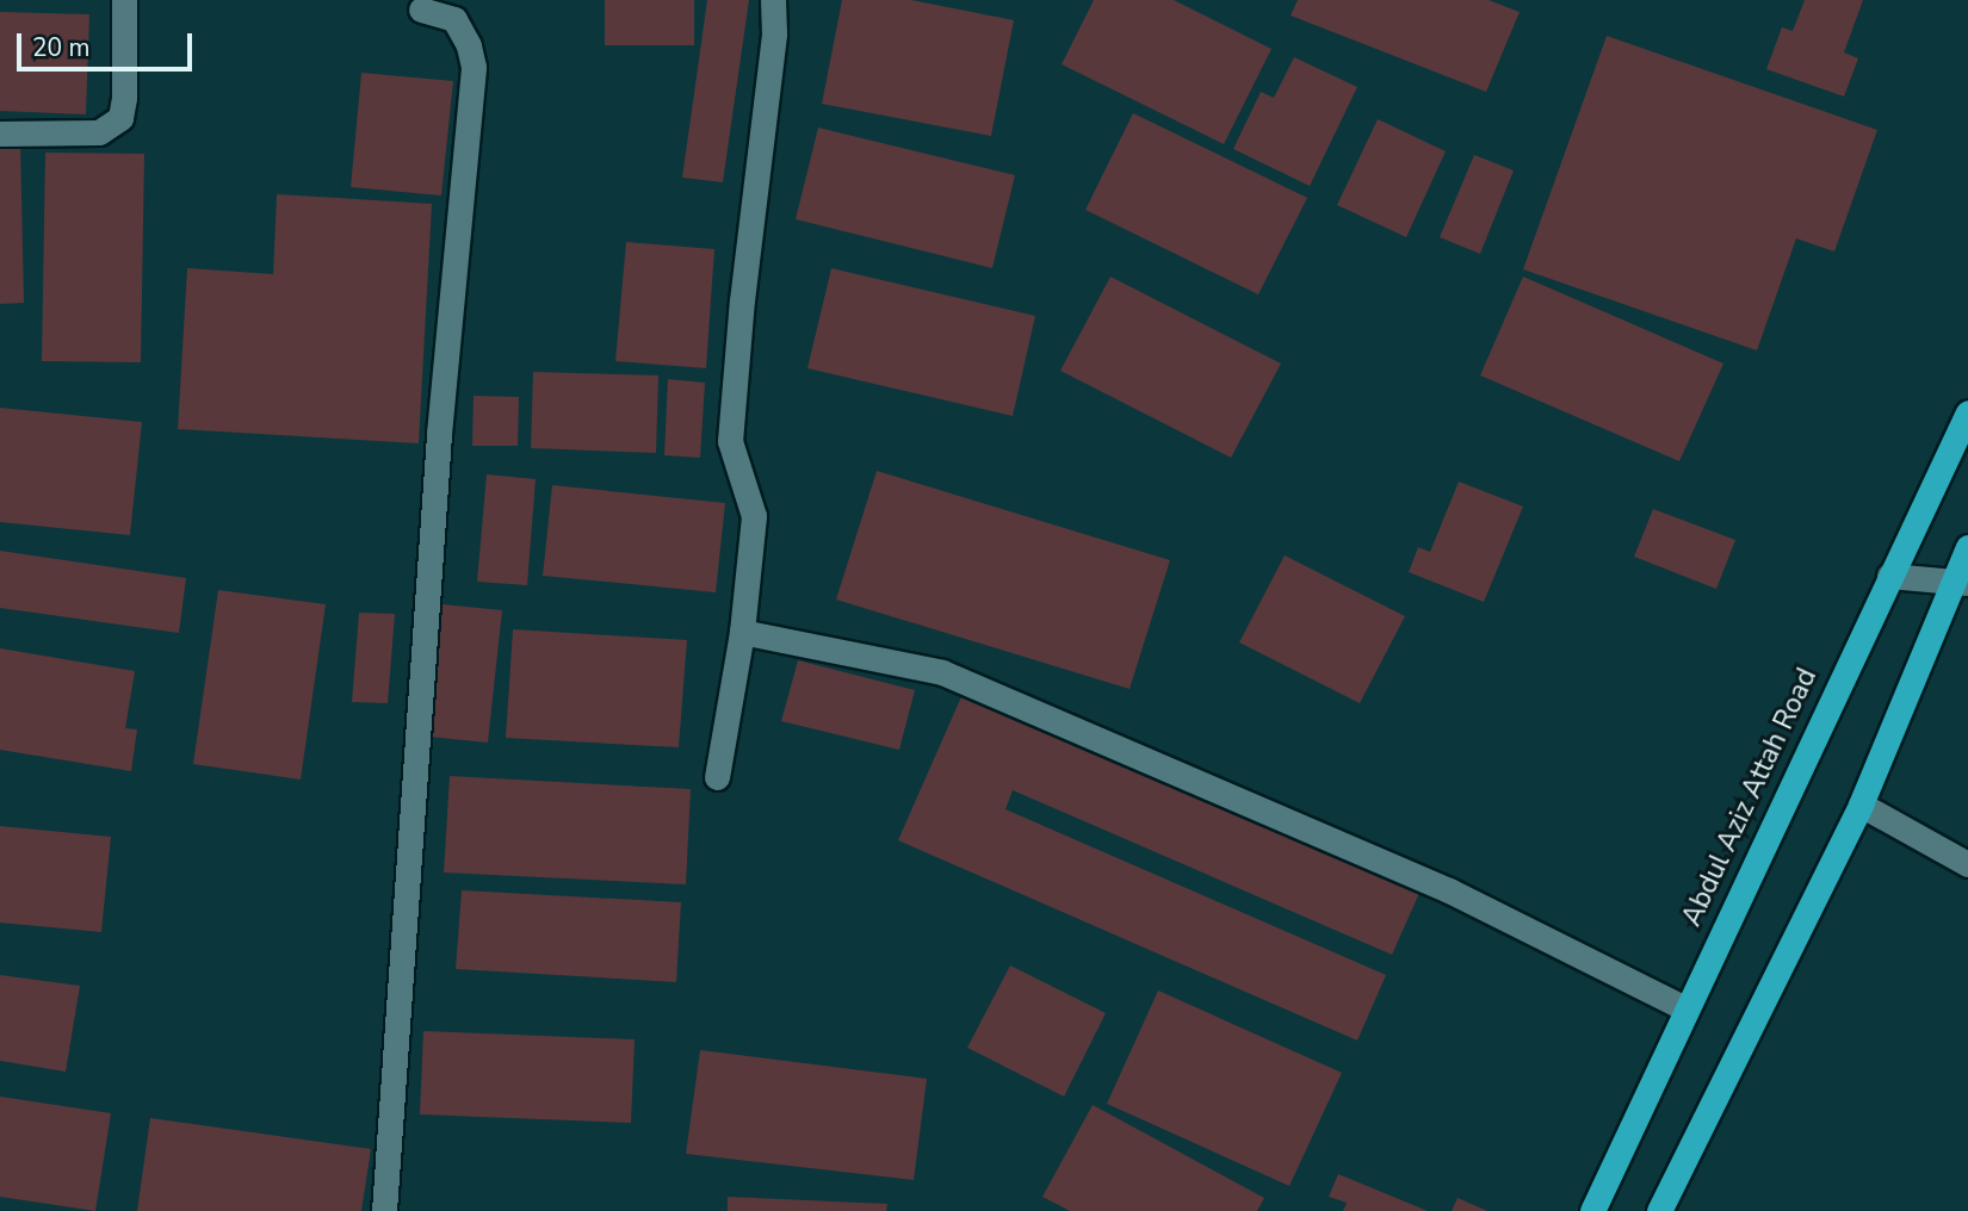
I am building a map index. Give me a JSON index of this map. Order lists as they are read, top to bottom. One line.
{"streets":{"highway":["Abdul Aziz Attah Road"]},"scale_bar":"20 m"}
